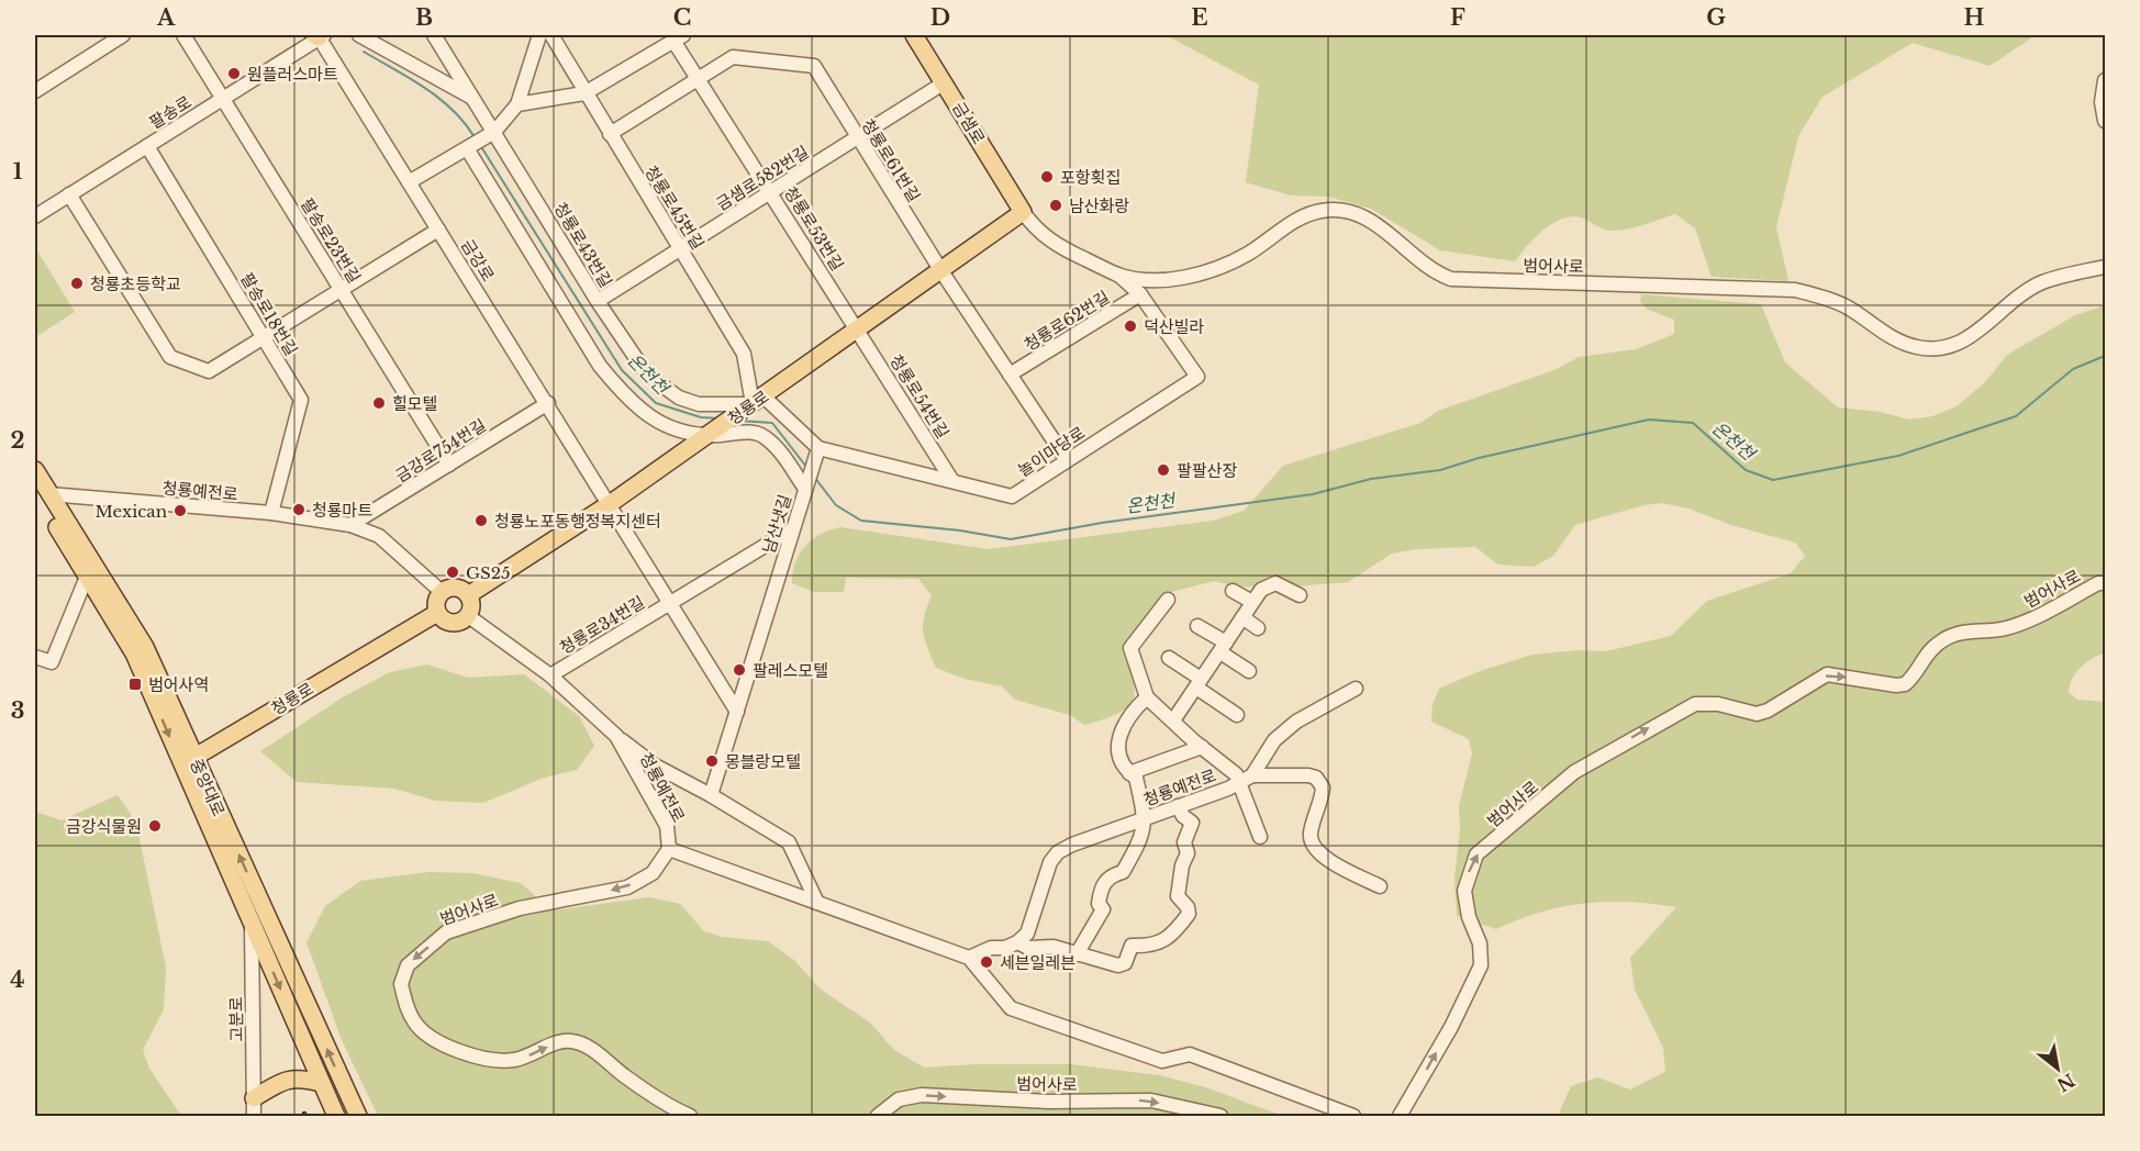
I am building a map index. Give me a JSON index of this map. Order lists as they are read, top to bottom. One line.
{"streets":{"main road":["금샘로","청룡로","중앙대로"],"street":["팔송로","청룡로61번길","금샘로582번길","청룡로45번길","청룡로53번길","팔송로23번길","청룡로43번길","금강로","범어사로","팔송로18번길","청룡로62번길","청룡로54번길","금강로754번길","놀이마당로","청룡예전로","남산냇길","청룡로34번길","고분로"]},"crossings":[["팔송로","팔송로23번길"],["팔송로","금강로"],["팔송로","팔송로18번길"],["금샘로","금샘로582번길"],["금샘로","범어사로"],["금샘로","청룡로"],["청룡로61번길","금샘로582번길"],["청룡로61번길","청룡로53번길"],["청룡로61번길","청룡로"],["금샘로582번길","청룡로45번길"],["금샘로582번길","청룡로53번길"],["금샘로582번길","청룡로43번길"],["청룡로45번길","청룡로43번길"],["청룡로45번길","청룡로"],["청룡로45번길","놀이마당로"],["청룡로53번길","청룡로54번길"],["청룡로53번길","청룡로"],["팔송로23번길","금강로754번길"],["청룡로43번길","청룡로"],["청룡로43번길","놀이마당로"],["금강로","청룡로"],["금강로","금강로754번길"],["금강로","청룡로34번길"],["범어사로","청룡로"],["범어사로","놀이마당로"],["범어사로","청룡예전로"],["팔송로18번길","청룡예전로"],["청룡로62번길","놀이마당로"],["청룡로54번길","청룡로"],["청룡로54번길","놀이마당로"],["청룡로","놀이마당로"],["청룡로","청룡예전로"],["청룡로","남산냇길"],["청룡로","청룡로34번길"],["청룡로","중앙대로"],["금강로754번길","청룡예전로"],["청룡예전로","청룡로34번길"],["청룡예전로","중앙대로"],["남산냇길","청룡로34번길"],["중앙대로","고분로"]],"water":["온천천"],"places":{"other":["원플러스마트","포항횟집","남산화랑","청룡초등학교","덕산빌라","힐모텔","팔팔산장","청룡마트","Mexican","청룡노포동행정복지센터","GS25","팔레스모텔","몽블랑모텔","금강식물원","세븐일레븐"],"transit":["범어사역"]},"north":"bottom right","grid":{"columns":["A","B","C","D","E","F","G","H"],"rows":["1","2","3","4"]}}
